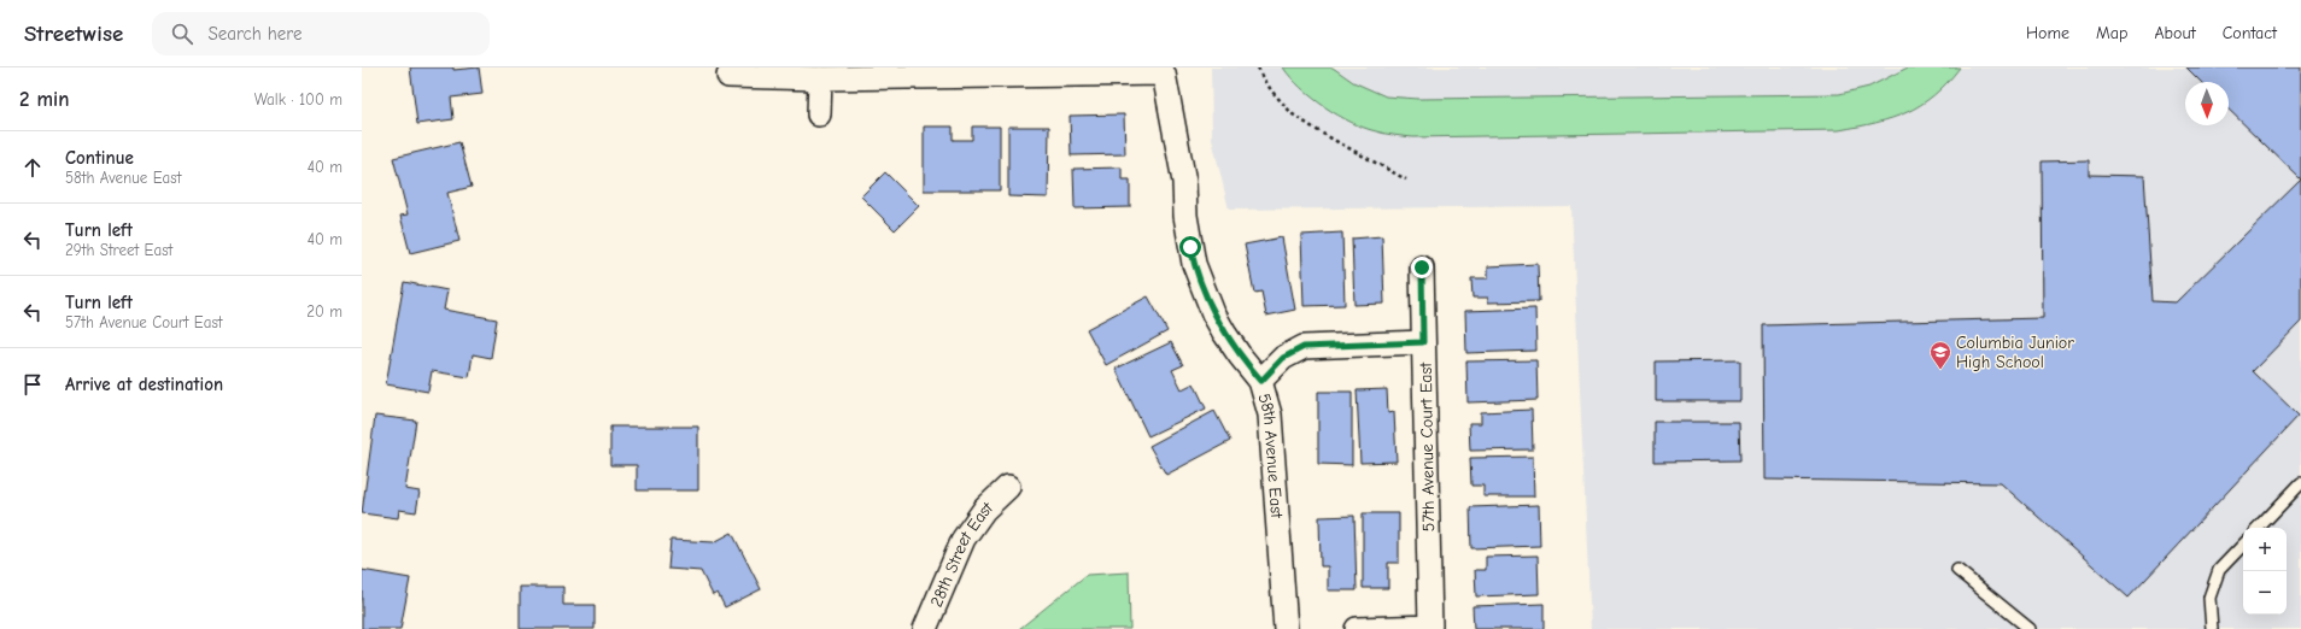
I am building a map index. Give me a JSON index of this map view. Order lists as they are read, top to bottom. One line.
{"streets":{"street":["57th Avenue Court East","58th Avenue East","28th Street East"]},"places":{"school or university":["Columbia Junior High School"]},"north":"bottom","page":{"header":"Streetwise","search":"Search here","nav":["Home","Map","About","Contact"],"heading":["2 min","Walk · 100 m"],"list":[["Continue","58th Avenue East","40 m"],["Turn left","29th Street East","40 m"],["Turn left","57th Avenue Court East","20 m"],"Arrive at destination"],"map_buttons":["+","−"]}}
